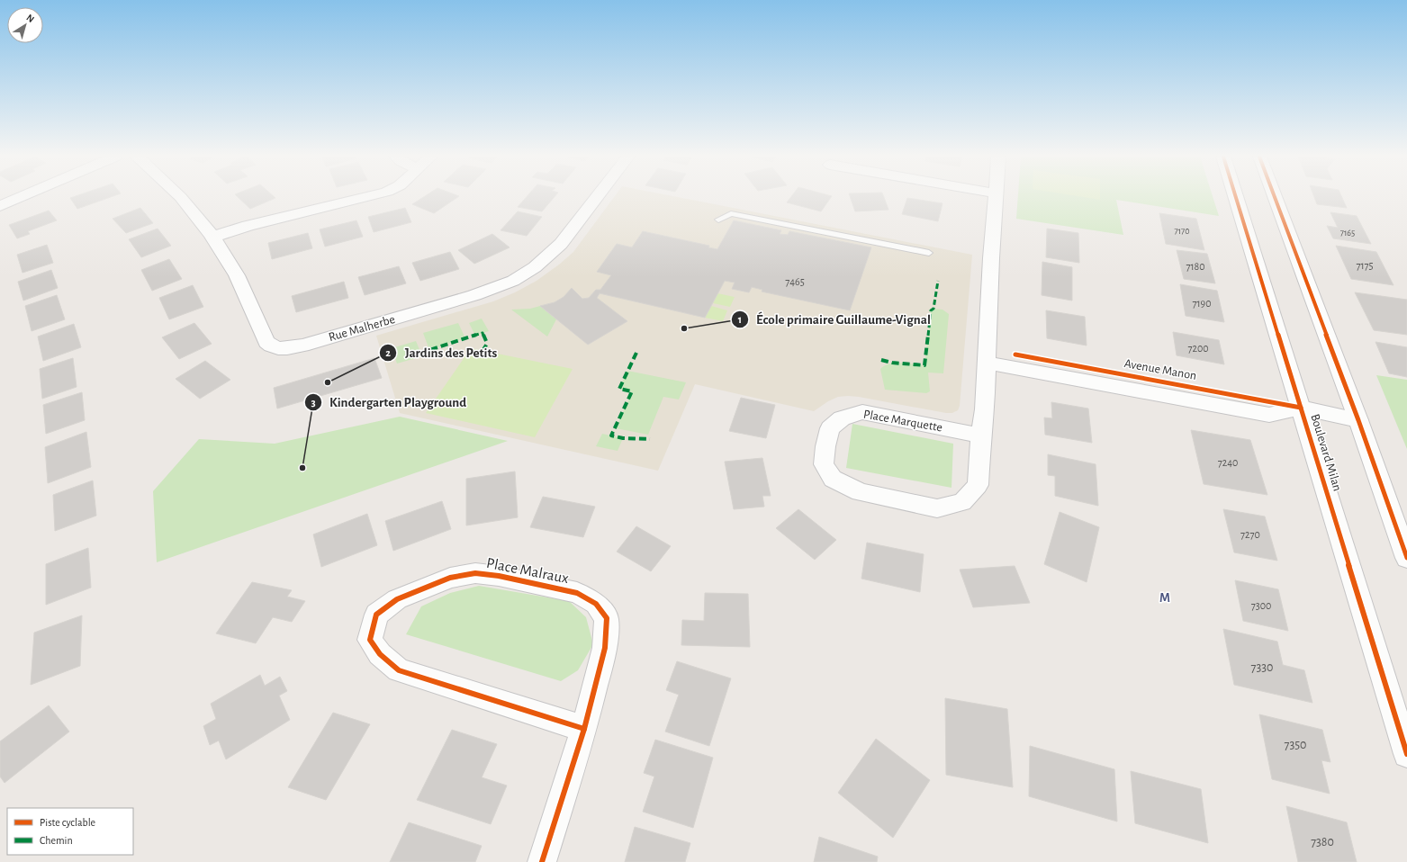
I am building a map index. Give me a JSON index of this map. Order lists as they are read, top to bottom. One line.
{"streets":{"street":["Rue Malherbe","Avenue Manon","Place Marquette","Boulevard Milan","Place Malraux"]},"crossings":[["Avenue Manon","Place Marquette"],["Avenue Manon","Boulevard Milan"]],"districts":["M"],"places":["École primaire Guillaume-Vignal","Jardins des Petits","Kindergarten Playground"],"house_numbers":["7170","7165","7175","7180","7465","7190","7200","7240","7270","7300","7330","7350","7380"],"legend":["Piste cyclable","Chemin"],"north":"top right"}
